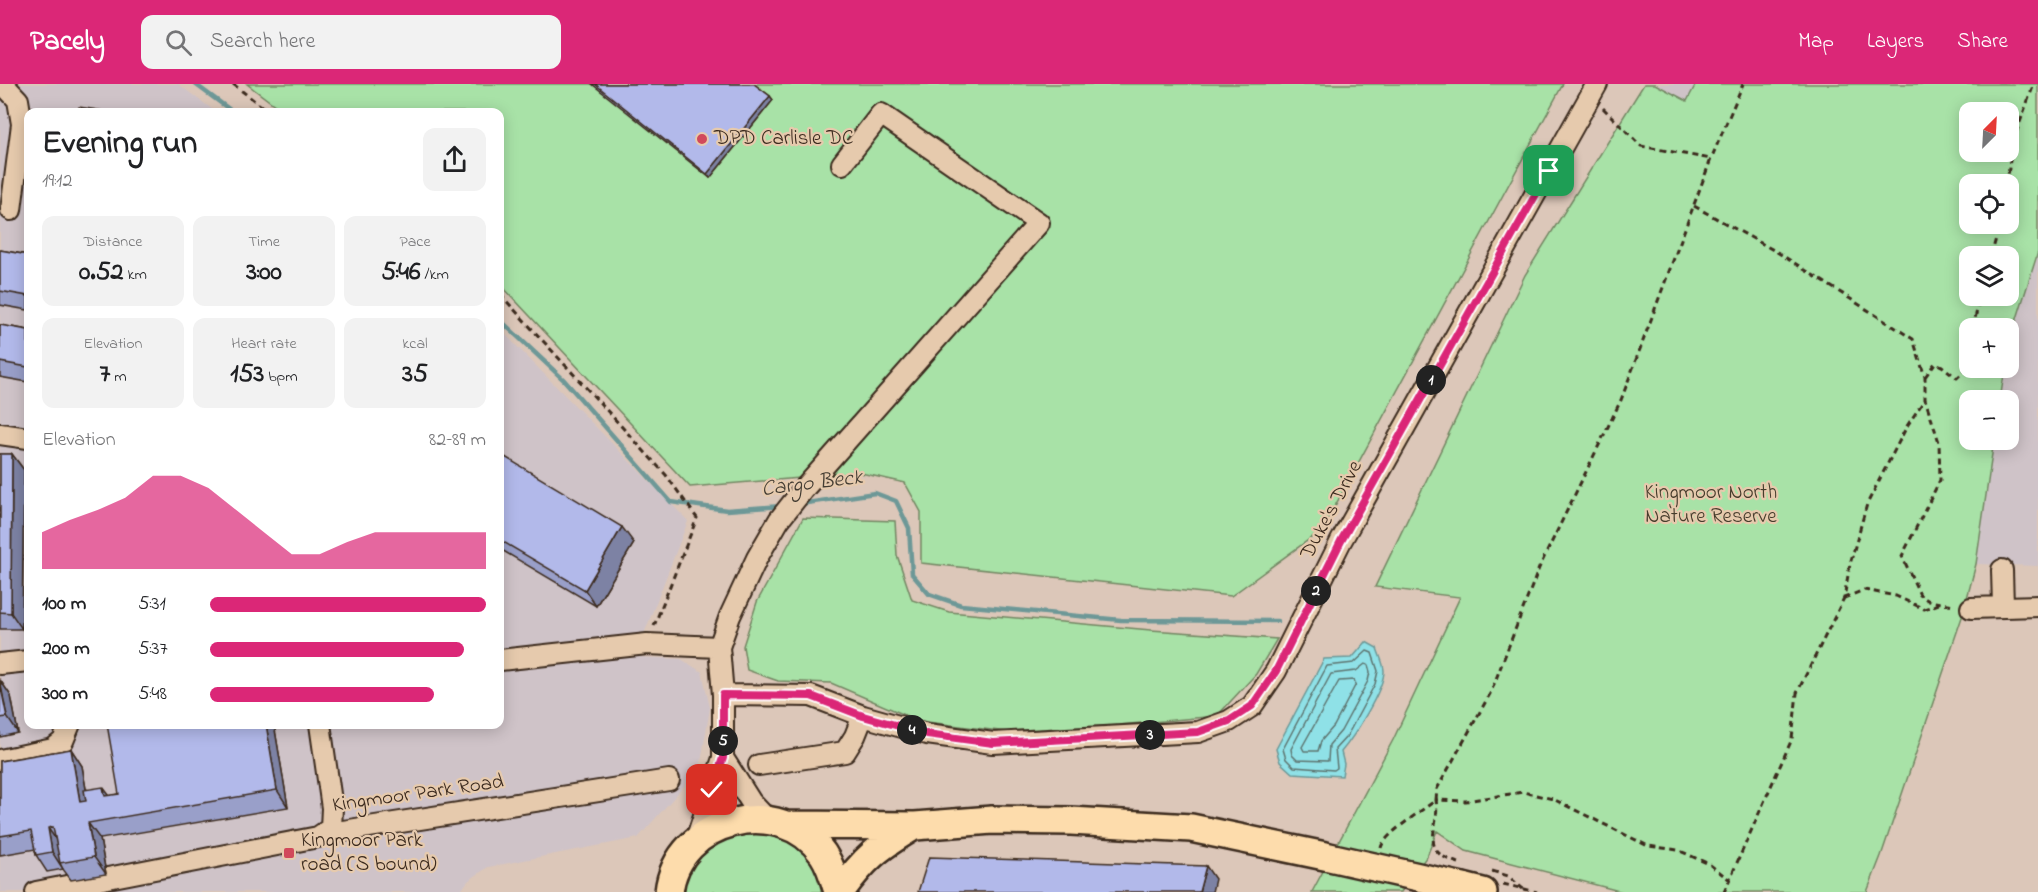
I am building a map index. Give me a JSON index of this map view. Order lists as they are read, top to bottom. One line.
{"streets":{"street":["Duke's Drive","Kingmoor Park Road"]},"water":["Cargo Beck"],"parks":["Kingmoor North Nature Reserve"],"places":{"other":["DPD Carlisle DC"],"transit":["Kingmoor Park road (S bound)"]},"north":"top right","page":{"header":"Pacely","search":"Search here","nav":["Map","Layers","Share"],"map_buttons":["+","−"],"heading":["Evening run","19:12"],"stats":[["Distance","0.52 km"],["Time","3:00"],["Pace","5:46 /km"],["Elevation","7 m"],["Heart rate","153 bpm"],["kcal","35"]],"pins":["1","2","4","3","5"],"chart":["Elevation","82–89 m"],"list":[{"name":"100 m","note":"5:31"},{"name":"200 m","note":"5:37"},{"name":"300 m","note":"5:48"}]}}
